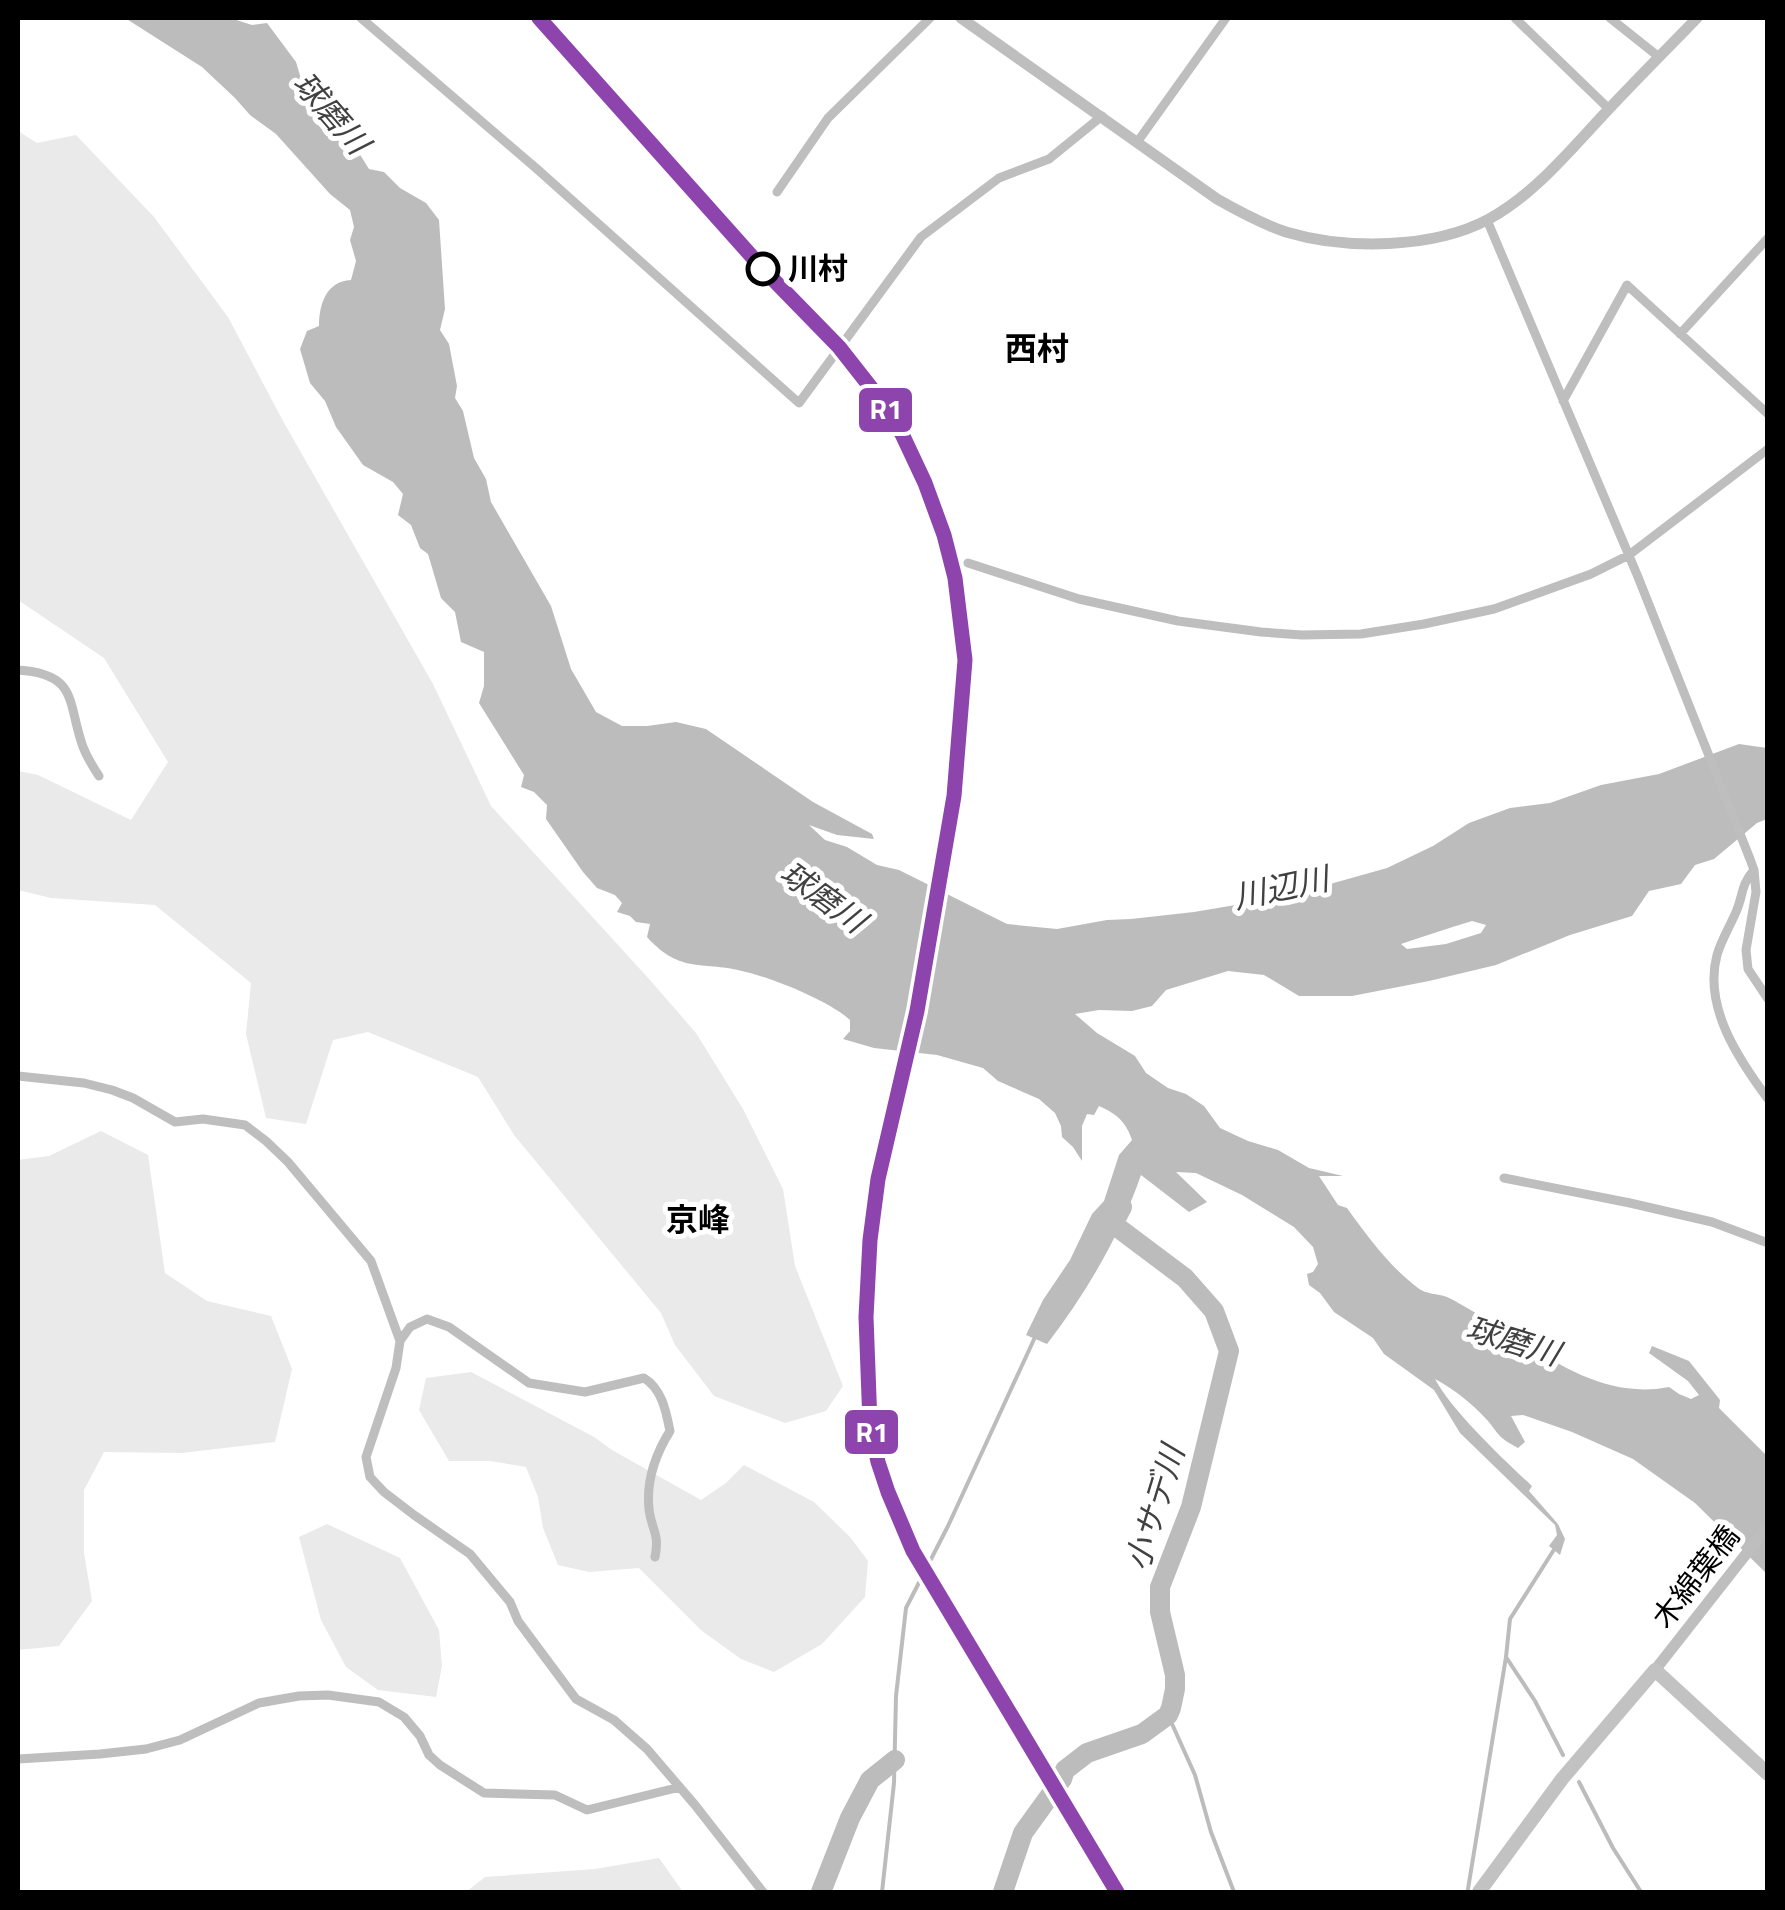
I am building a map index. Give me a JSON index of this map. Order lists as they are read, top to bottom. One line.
{"streets":{"street":["木綿葉橋"]},"districts":["西村","京峰"],"water":["球磨川","川辺川","小サデ川"],"places":["川村"],"lines":["transit line R1"]}
